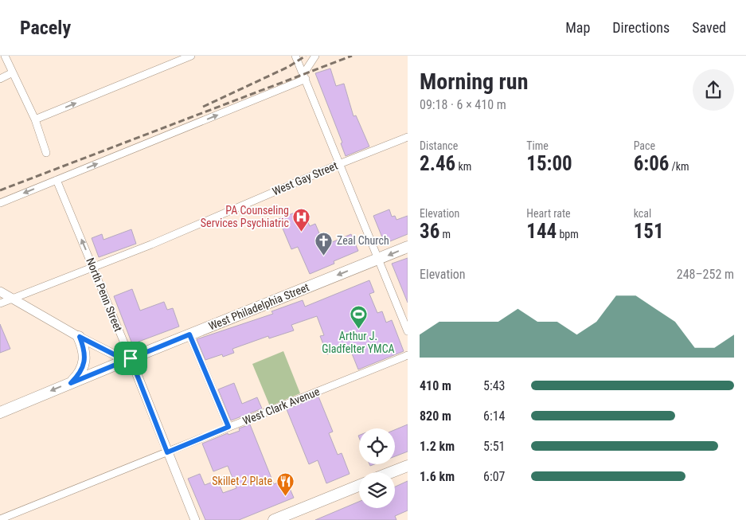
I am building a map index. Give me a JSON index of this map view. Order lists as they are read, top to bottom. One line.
{"streets":{"main road":["North Penn Street","West Philadelphia Street"],"street":["West Gay Street","West Clark Avenue"]},"crossings":[["West Gay Street","North Penn Street"],["North Penn Street","West Philadelphia Street"],["North Penn Street","West Clark Avenue"]],"one_way":["West Philadelphia Street"],"places":{"hospital":["PA Counseling Services Psychiatric"],"church":["Zeal Church"],"sports":["Arthur J. Gladfelter YMCA"],"restaurant":["Skillet 2 Plate"]},"page":{"header":"Pacely","nav":["Map","Directions","Saved"],"heading":["Morning run","09:18 · 6 × 410 m"],"stats":[["Distance","2.46 km"],["Time","15:00"],["Pace","6:06 /km"],["Elevation","36 m"],["Heart rate","144 bpm"],["kcal","151"]],"chart":["Elevation","248–252 m"],"list":[{"name":"410 m","note":"5:43"},{"name":"820 m","note":"6:14"},{"name":"1.2 km","note":"5:51"},{"name":"1.6 km","note":"6:07"}]}}
